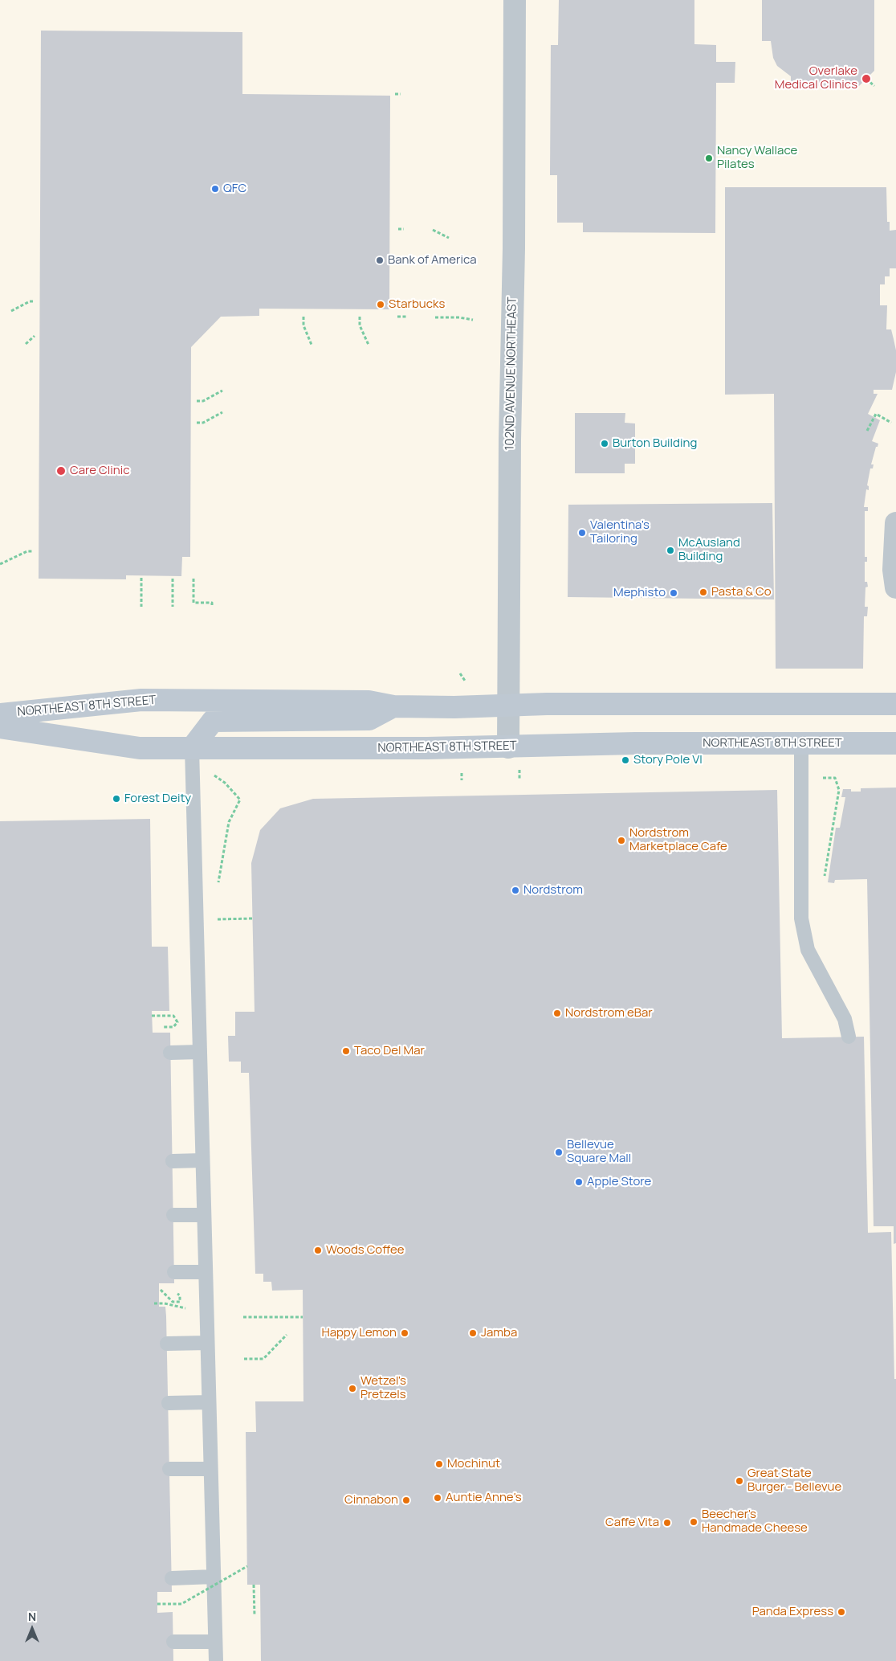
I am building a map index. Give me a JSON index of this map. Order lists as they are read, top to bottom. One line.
{"streets":{"main road":["NORTHEAST 8TH STREET"],"street":["102ND AVENUE NORTHEAST"]},"crossings":[["102ND AVENUE NORTHEAST","NORTHEAST 8TH STREET"]],"places":["Overlake Medical Clinics","Nancy Wallace Pilates","QFC","Bank of America","Starbucks","Burton Building","Care Clinic","Valentina's Tailoring","McAusland Building","Pasta & Co","Mephisto","Story Pole VI","Forest Deity","Nordstrom Marketplace Cafe","Nordstrom","Nordstrom eBar","Taco Del Mar","Bellevue Square Mall","Apple Store","Woods Coffee","Happy Lemon","Jamba","Wetzel's Pretzels","Mochinut","Great State Burger - Bellevue","Auntie Anne's","Cinnabon","Beecher's Handmade Cheese","Caffe Vita","Panda Express"],"north":"top"}
